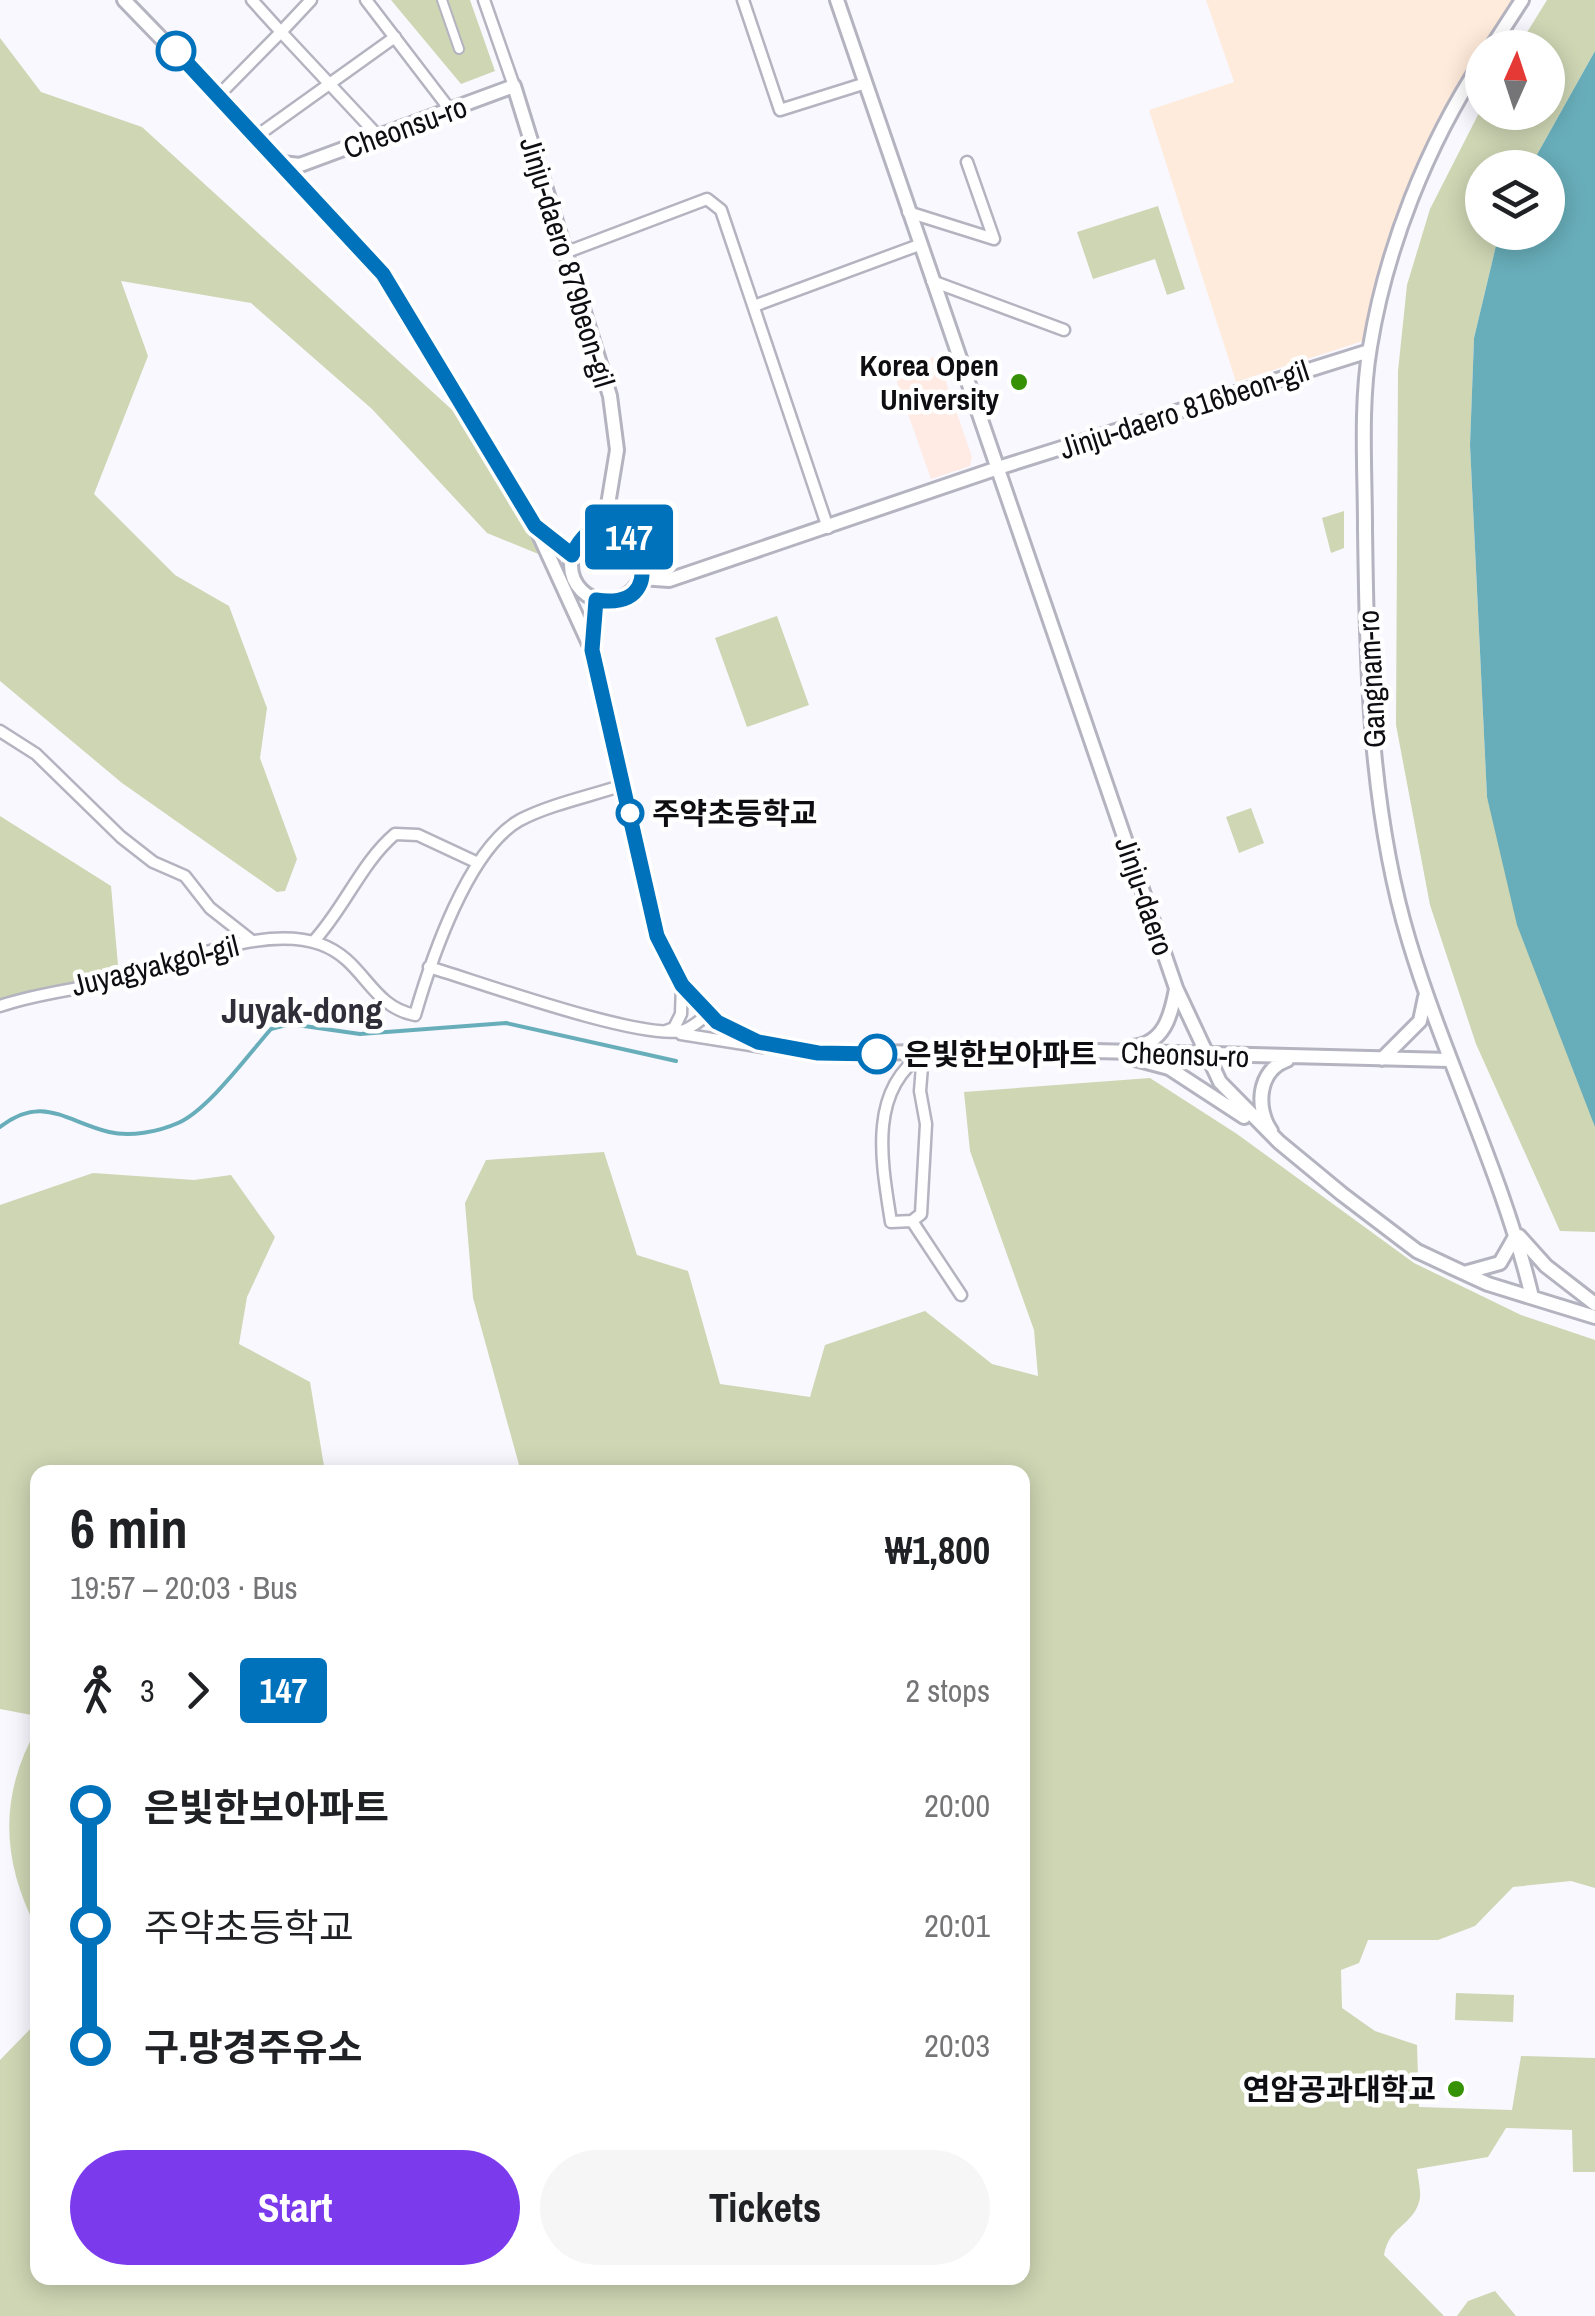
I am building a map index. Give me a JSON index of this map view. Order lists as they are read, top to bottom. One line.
{"streets":{"street":["Cheonsu-ro","Jinju-daero 879beon-gil","Jinju-daero 816beon-gil","Gangnam-ro","Jinju-daero","Juyagyakgol-gil"]},"crossings":[["Cheonsu-ro","Jinju-daero 879beon-gil"],["Cheonsu-ro","Jinju-daero 816beon-gil"],["Cheonsu-ro","Gangnam-ro"],["Cheonsu-ro","Jinju-daero"],["Jinju-daero 879beon-gil","Jinju-daero 816beon-gil"],["Jinju-daero 816beon-gil","Gangnam-ro"],["Jinju-daero 816beon-gil","Jinju-daero"],["Gangnam-ro","Jinju-daero"]],"districts":["Juyak-dong"],"places":["Korea Open University","주약초등학교","은빛한보아파트","연암공과대학교"],"lines":["bus line 147"],"north":"top","page":{"on_map":"147","heading":["6 min","19:57 – 20:03 · Bus","₩1,800"],"legs":["3","147","2 stops"],"list":[{"name":"은빛한보아파트","value":"20:00"},{"name":"주약초등학교","value":"20:01"},{"name":"구.망경주유소","value":"20:03"}],"buttons":["Start","Tickets"]}}
